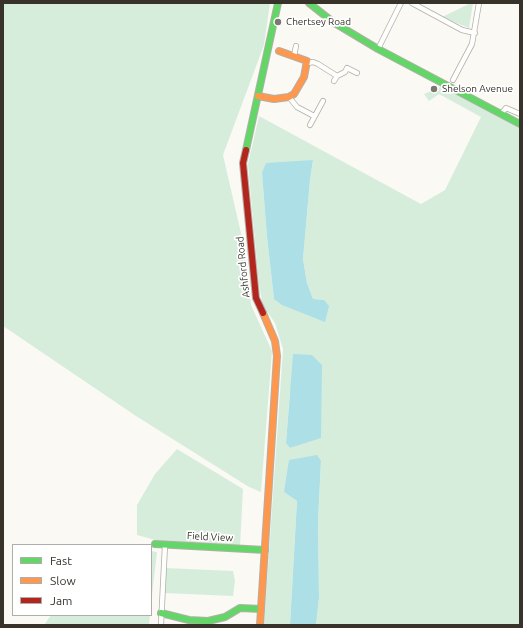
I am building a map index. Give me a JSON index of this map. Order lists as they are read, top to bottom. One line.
{"streets":{"main road":["Ashford Road","Field View"]},"crossings":[["Ashford Road","Field View"]],"places":["Chertsey Road","Shelson Avenue"],"legend":["Fast","Slow","Jam"]}
